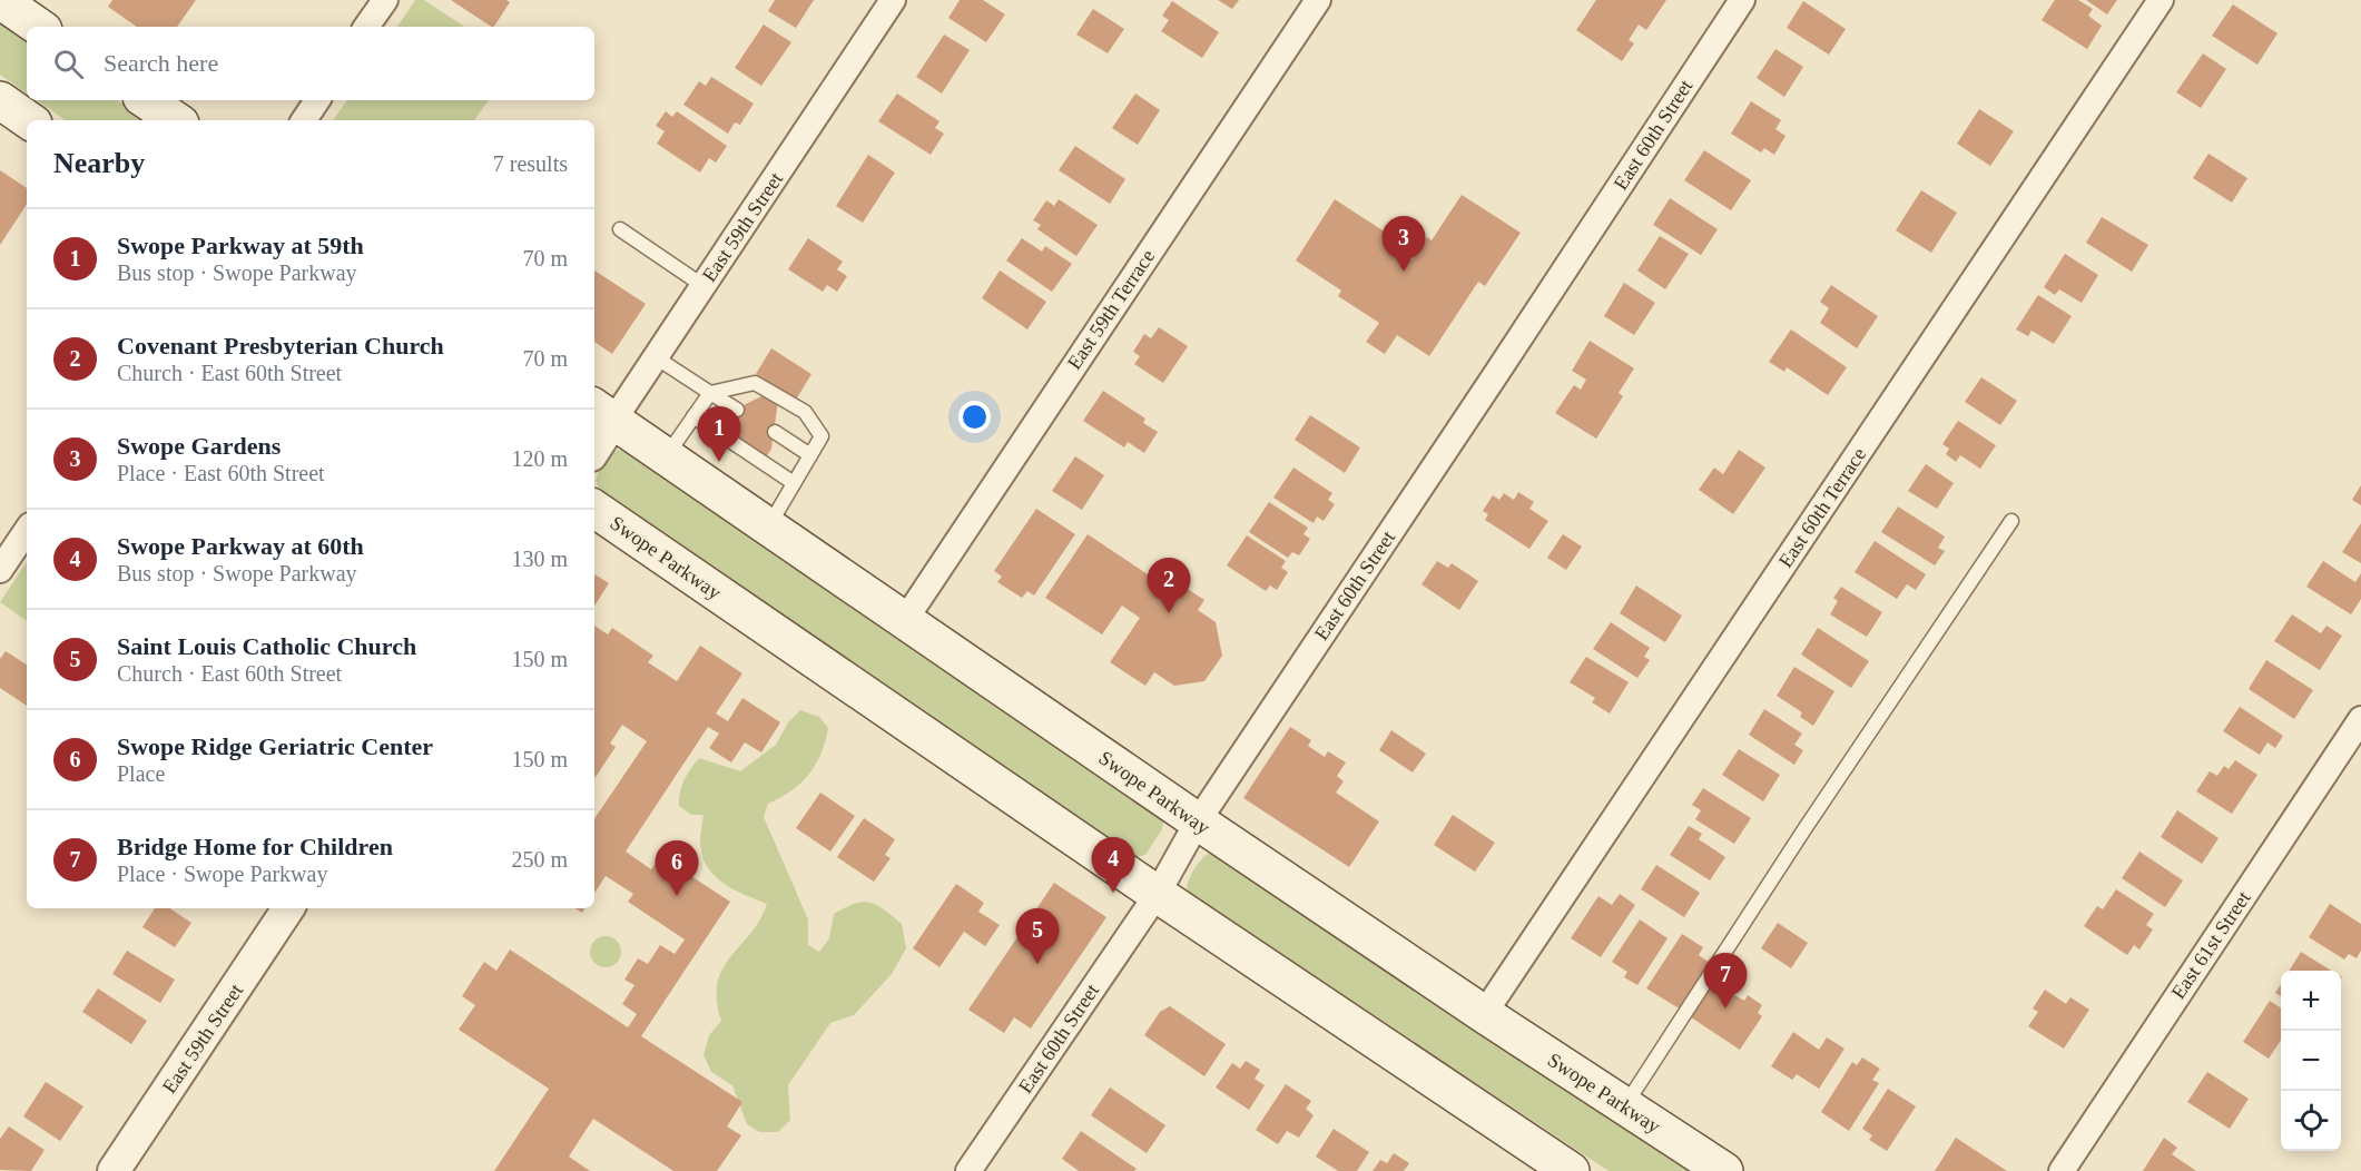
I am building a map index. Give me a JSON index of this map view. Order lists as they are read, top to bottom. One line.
{"streets":{"main road":["Swope Parkway"],"street":["East 60th Street","East 59th Street","East 59th Terrace","East 60th Terrace","East 61st Street"]},"crossings":[["East 60th Street","Swope Parkway"],["East 59th Street","Swope Parkway"],["East 59th Terrace","Swope Parkway"],["East 60th Terrace","Swope Parkway"]],"page":{"search":"Search here","heading":["Nearby","7 results"],"list":[{"mark":"1","name":"Swope Parkway at 59th","note":"Bus stop · Swope Parkway","value":"70 m"},{"mark":"2","name":"Covenant Presbyterian Church","note":"Church · East 60th Street","value":"70 m"},{"mark":"3","name":"Swope Gardens","note":"Place · East 60th Street","value":"120 m"},{"mark":"4","name":"Swope Parkway at 60th","note":"Bus stop · Swope Parkway","value":"130 m"},{"mark":"5","name":"Saint Louis Catholic Church","note":"Church · East 60th Street","value":"150 m"},{"mark":"6","name":"Swope Ridge Geriatric Center","note":"Place","value":"150 m"},{"mark":"7","name":"Bridge Home for Children","note":"Place · Swope Parkway","value":"250 m"}],"pins":["3","1","2","4","6","5","7"],"map_buttons":["+","−"]}}
